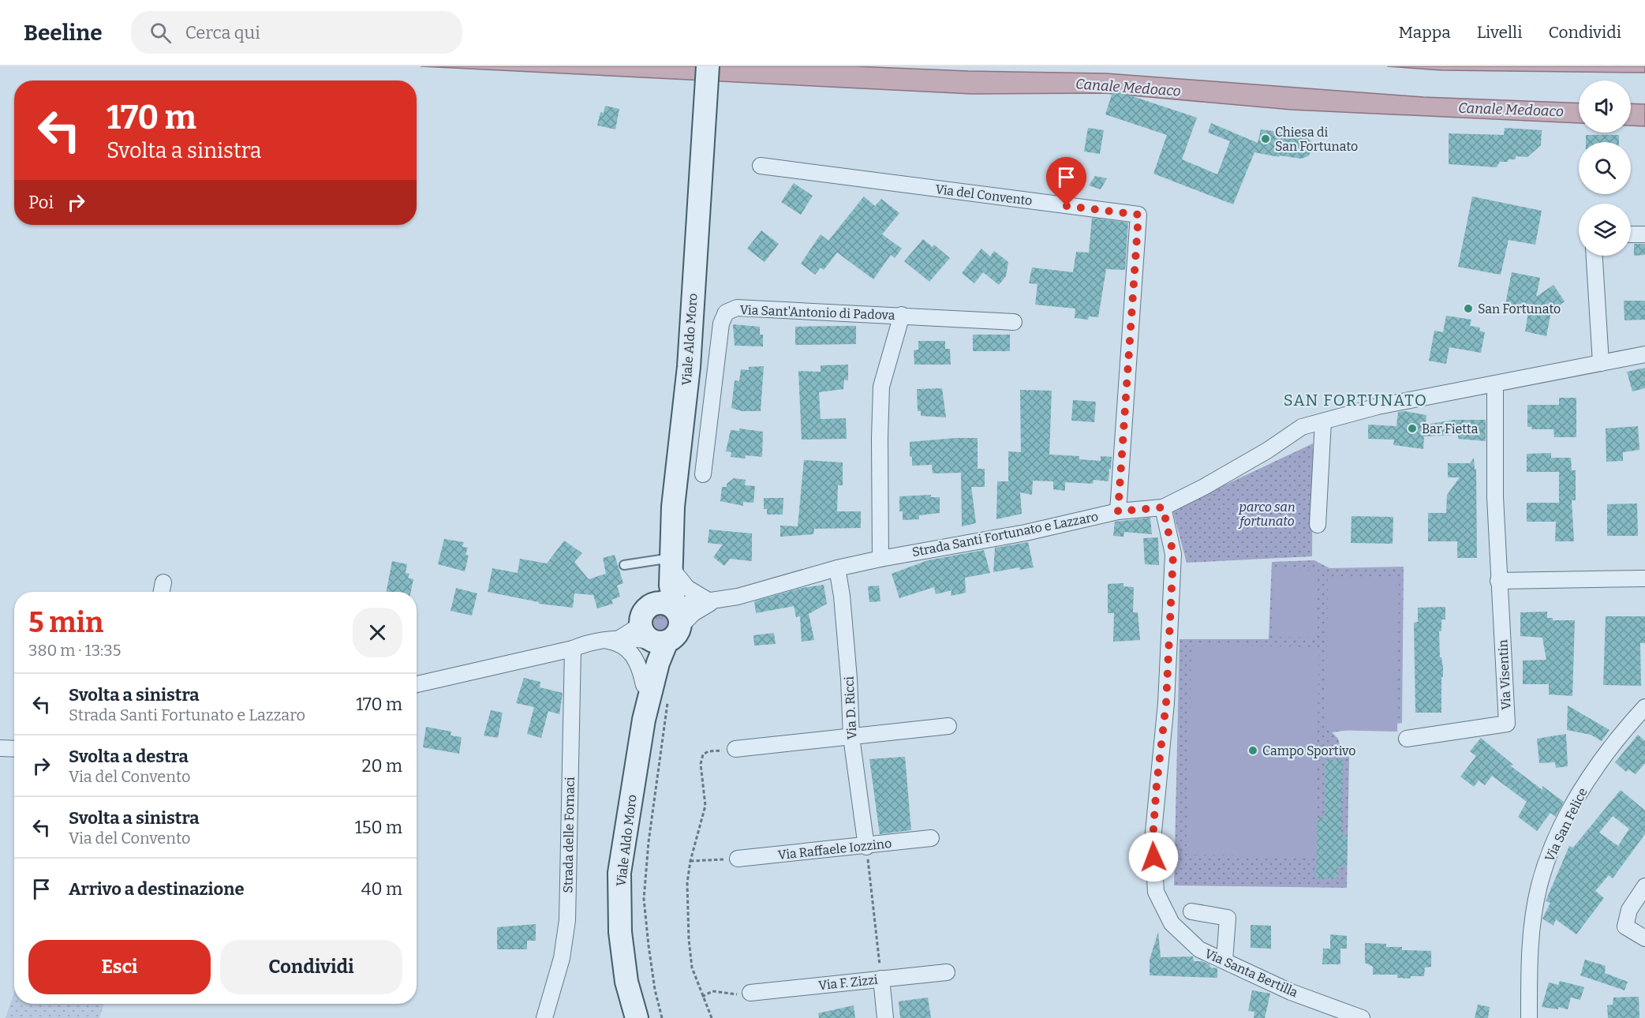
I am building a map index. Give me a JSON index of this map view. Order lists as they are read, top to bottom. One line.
{"streets":{"main road":["Viale Aldo Moro"],"street":["Via del Convento","Via Sant'Antonio di Padova","Strada Santi Fortunato e Lazzaro","Via Visentin","Via D. Ricci","Via San Felice","Strada delle Fornaci","Via Raffaele Iozzino","Via Santa Bertilla","Via F. Zizzi"]},"crossings":[["Via del Convento","Strada Santi Fortunato e Lazzaro"],["Via Sant'Antonio di Padova","Strada Santi Fortunato e Lazzaro"],["Viale Aldo Moro","Strada Santi Fortunato e Lazzaro"],["Strada Santi Fortunato e Lazzaro","Via Visentin"],["Strada Santi Fortunato e Lazzaro","Via D. Ricci"],["Strada Santi Fortunato e Lazzaro","Strada delle Fornaci"],["Strada Santi Fortunato e Lazzaro","Via Santa Bertilla"],["Via D. Ricci","Via Raffaele Iozzino"]],"districts":["SAN FORTUNATO"],"water":["Canale Medoaco"],"parks":["parco san fortunato"],"places":["Chiesa di San Fortunato","San Fortunato","Bar Fietta","Campo Sportivo"],"page":{"header":"Beeline","search":"Cerca qui","nav":["Mappa","Livelli","Condividi"],"turn":["170 m","Svolta a sinistra"],"then":"Poi","heading":["5 min","380 m · 13:35"],"list":[{"name":"Svolta a sinistra","note":"Strada Santi Fortunato e Lazzaro","value":"170 m"},{"name":"Svolta a destra","note":"Via del Convento","value":"20 m"},{"name":"Svolta a sinistra","note":"Via del Convento","value":"150 m"},{"name":"Arrivo a destinazione","value":"40 m"}],"buttons":["Esci","Condividi"]}}
